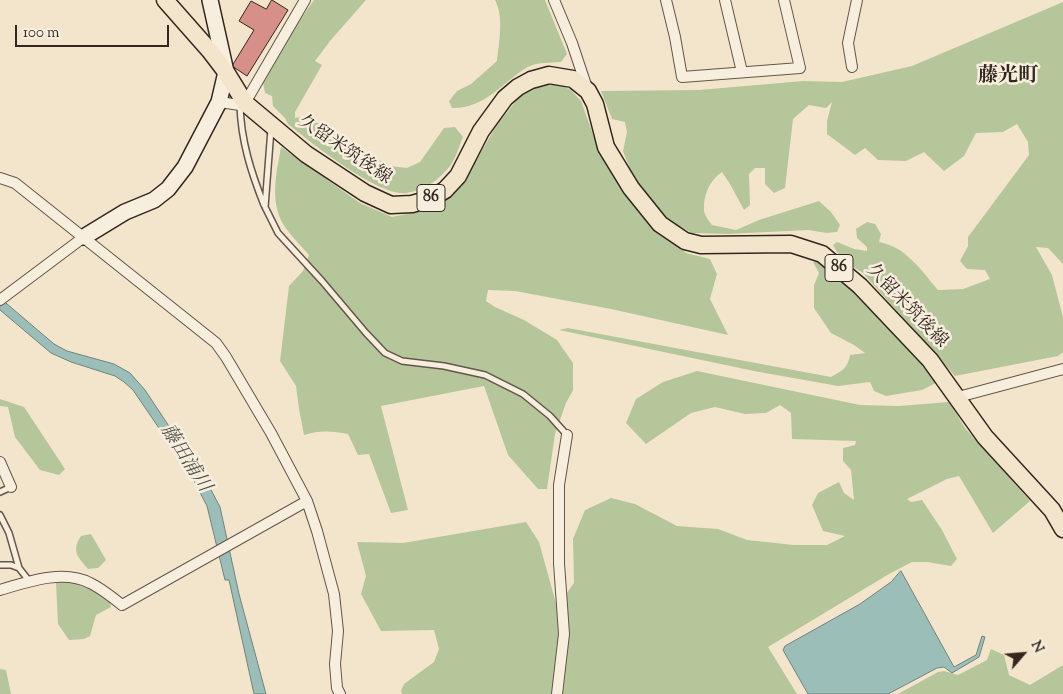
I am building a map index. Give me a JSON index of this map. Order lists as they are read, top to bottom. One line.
{"streets":{"main road":["久留米筑後線","86"]},"districts":["藤光町"],"water":["藤田浦川"],"scale_bar":"100 m","north":"top right"}
